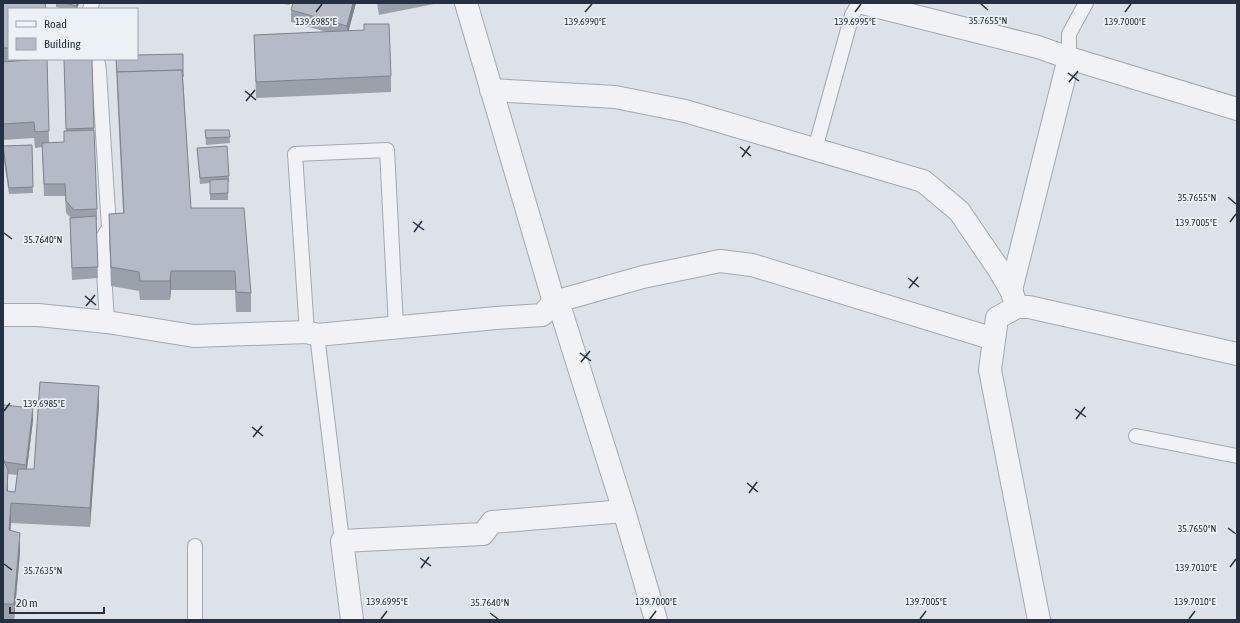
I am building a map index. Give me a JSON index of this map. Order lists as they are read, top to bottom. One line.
{"legend":["Road","Building"],"scale_bar":"20 m","coordinates":["35.7655°N","139.6985°E","139.6990°E","139.6995°E","139.7000°E","139.7005°E","35.7640°N","35.7650°N","139.7010°E","35.7635°N"]}
